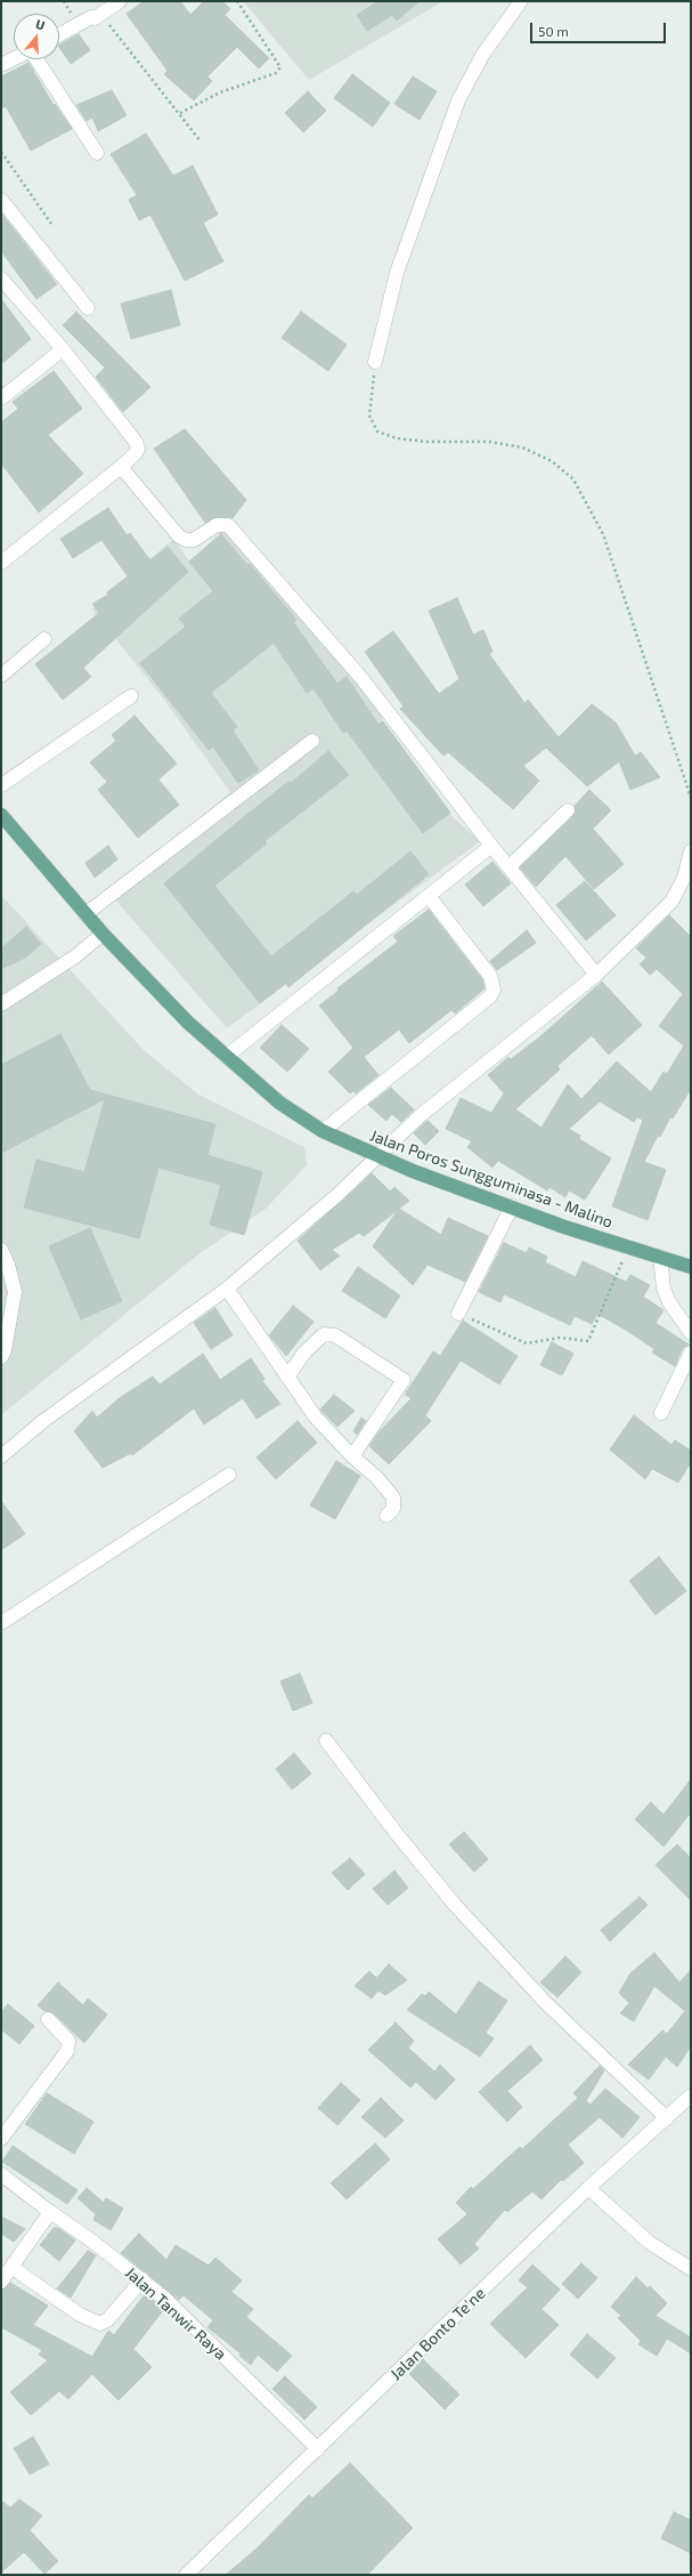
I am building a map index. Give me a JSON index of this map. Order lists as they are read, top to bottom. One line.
{"streets":{"main road":["Jalan Poros Sungguminasa - Malino"],"street":["Jalan Tanwir Raya","Jalan Bonto Te'ne"]},"crossings":[["Jalan Tanwir Raya","Jalan Bonto Te'ne"]],"scale_bar":"50 m","north":"top"}
